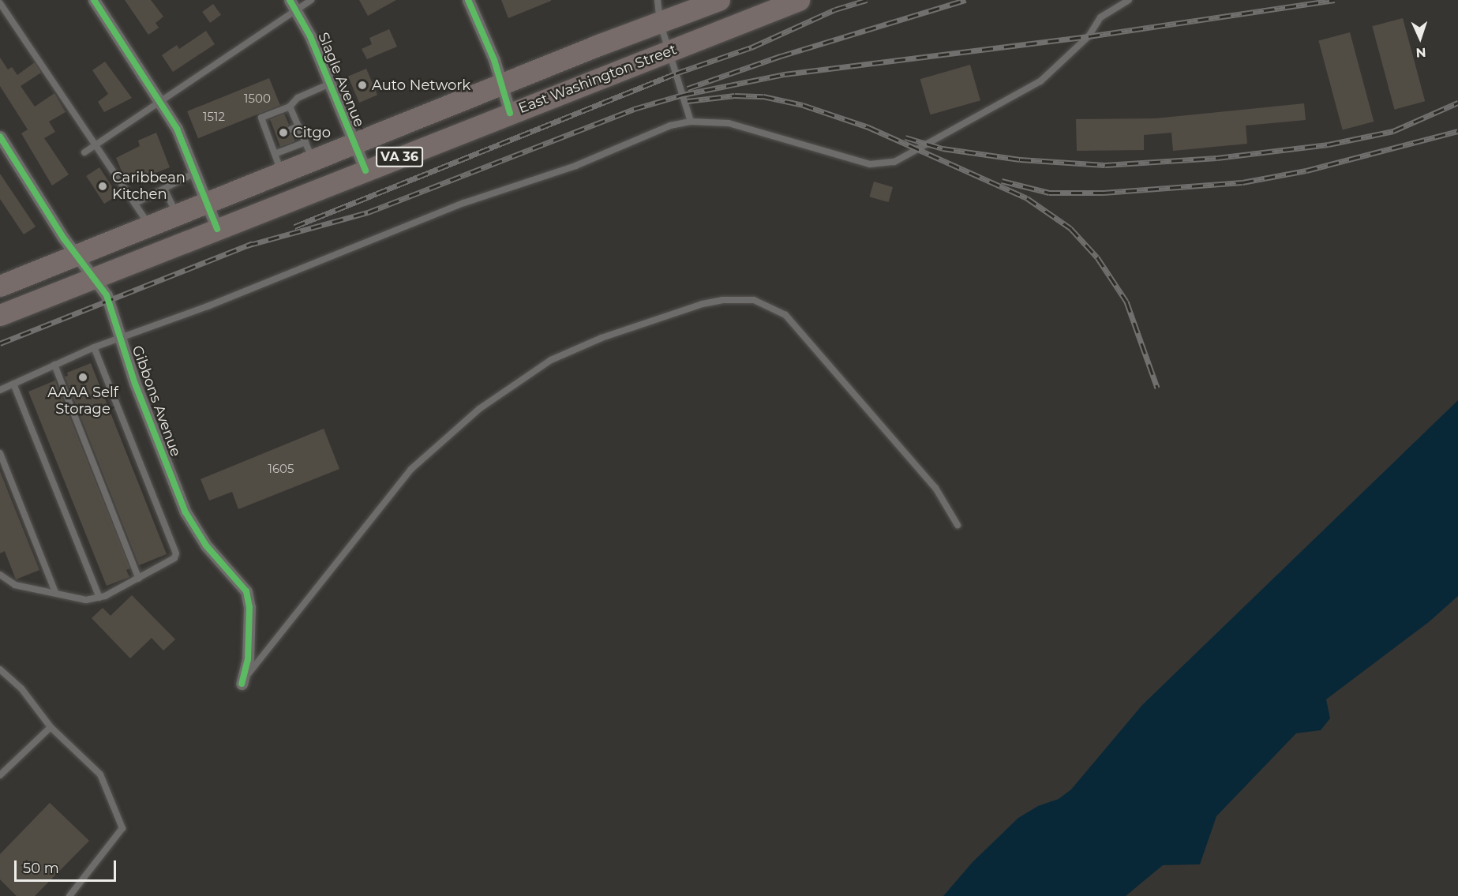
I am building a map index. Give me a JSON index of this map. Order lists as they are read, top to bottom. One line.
{"streets":{"highway":["East Washington Street","VA 36"],"street":["Slagle Avenue","Gibbons Avenue"]},"crossings":[["East Washington Street","Slagle Avenue"],["East Washington Street","Gibbons Avenue"],["Slagle Avenue","VA 36"],["VA 36","Gibbons Avenue"]],"places":["Auto Network","Citgo","Caribbean Kitchen","AAAA Self Storage"],"house_numbers":["1500","1512","1605"],"scale_bar":"50 m","north":"bottom"}
